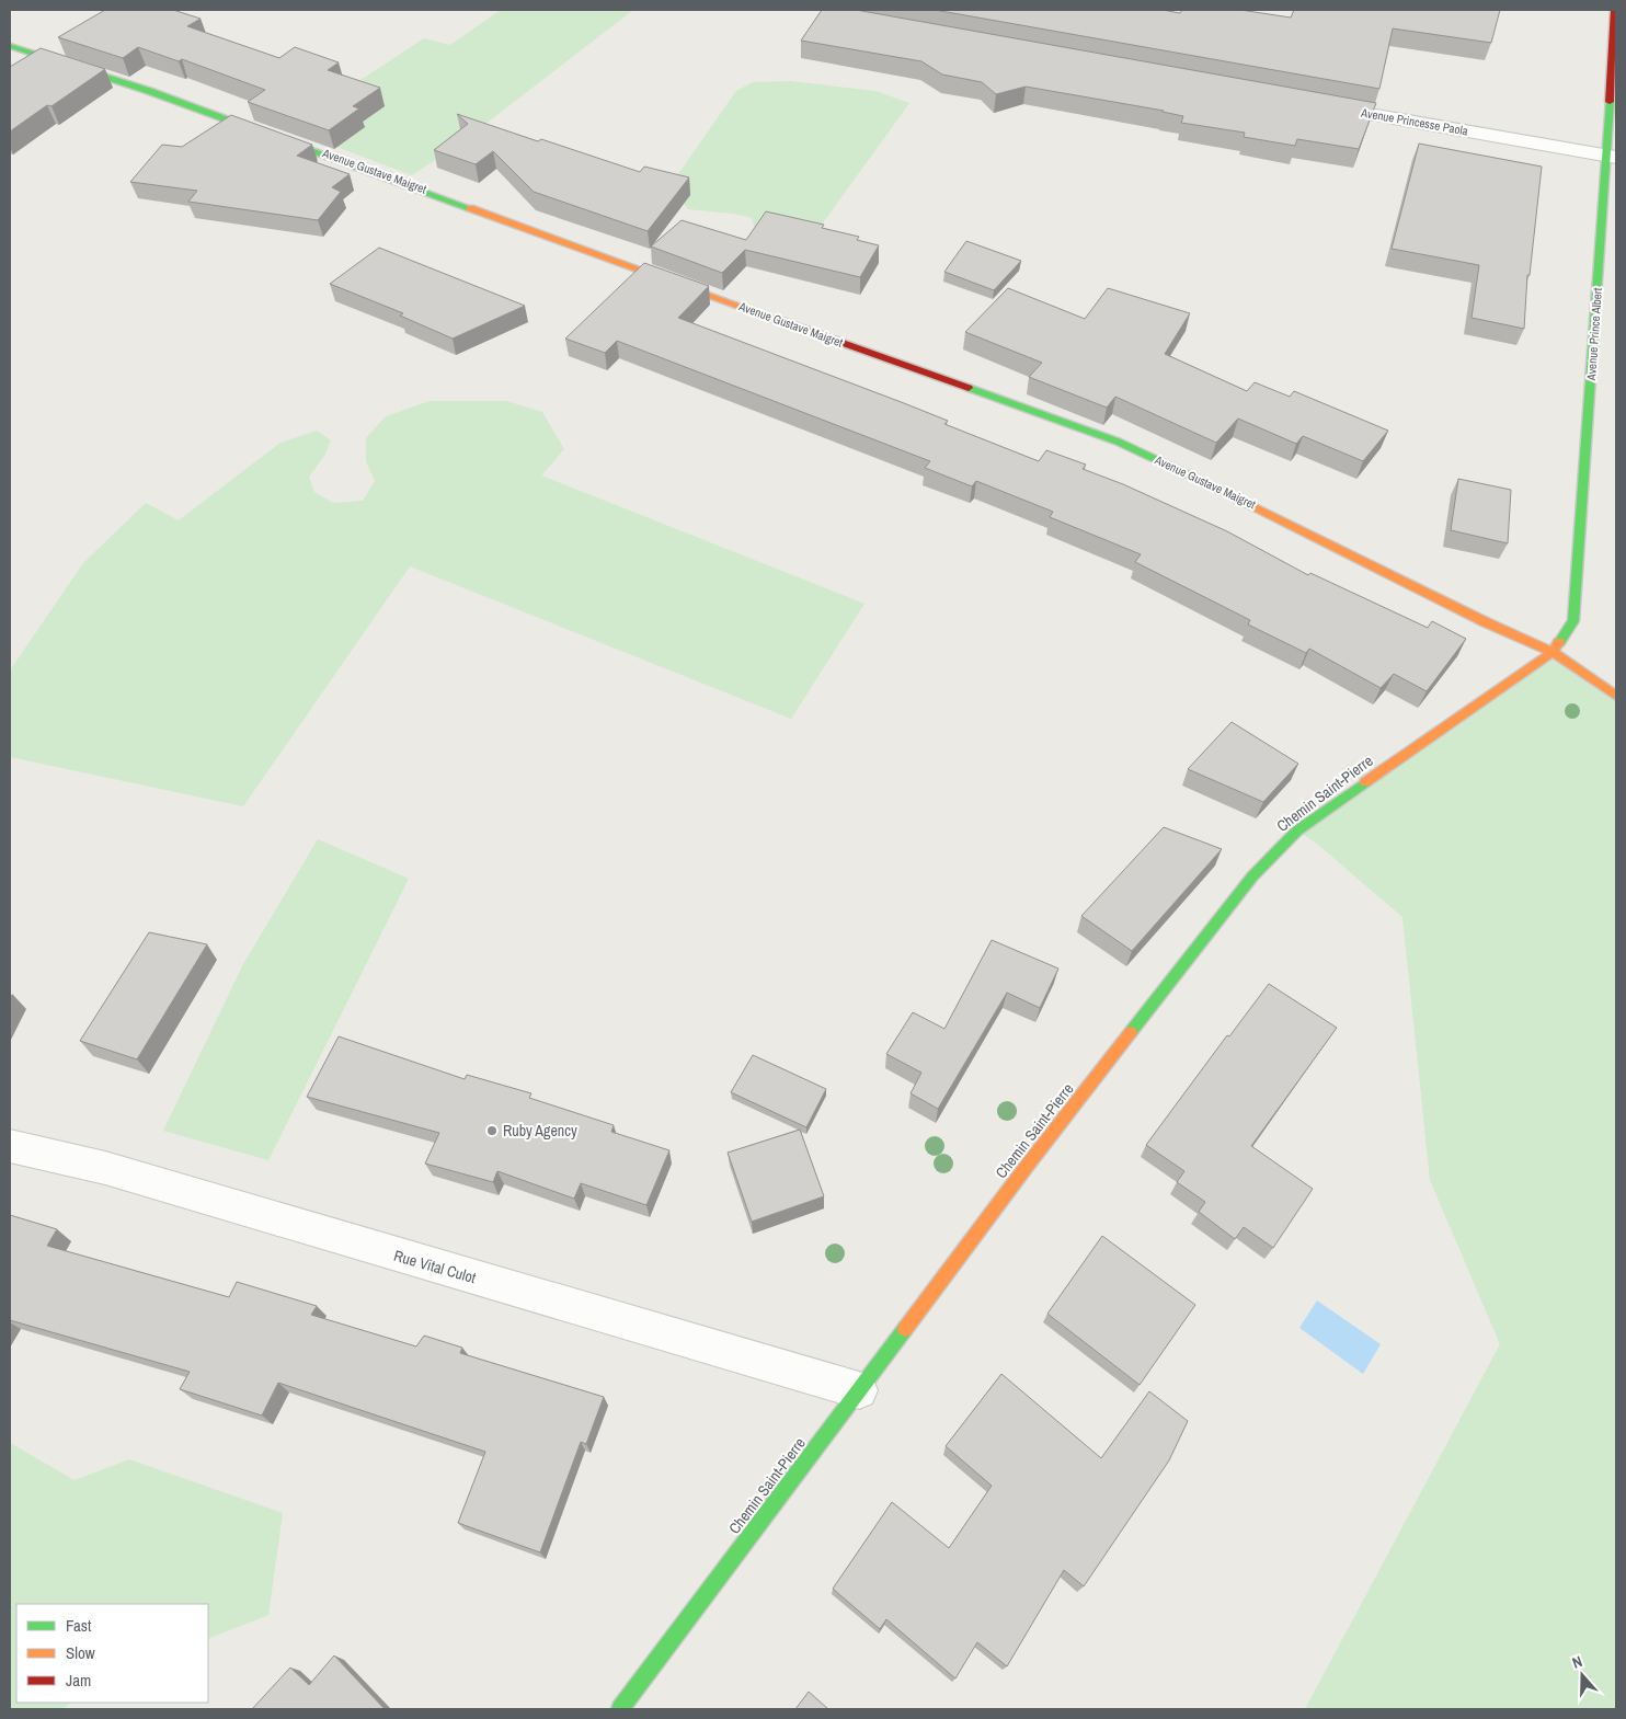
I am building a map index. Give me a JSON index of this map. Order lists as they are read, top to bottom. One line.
{"streets":{"street":["Avenue Princesse Paola","Avenue Gustave Maigret","Avenue Prince Albert","Chemin Saint-Pierre","Rue Vital Culot"]},"crossings":[["Avenue Princesse Paola","Avenue Prince Albert"],["Avenue Gustave Maigret","Avenue Prince Albert"],["Avenue Gustave Maigret","Chemin Saint-Pierre"],["Avenue Prince Albert","Chemin Saint-Pierre"],["Chemin Saint-Pierre","Rue Vital Culot"]],"places":["Ruby Agency"],"legend":["Fast","Slow","Jam"],"north":"top"}
